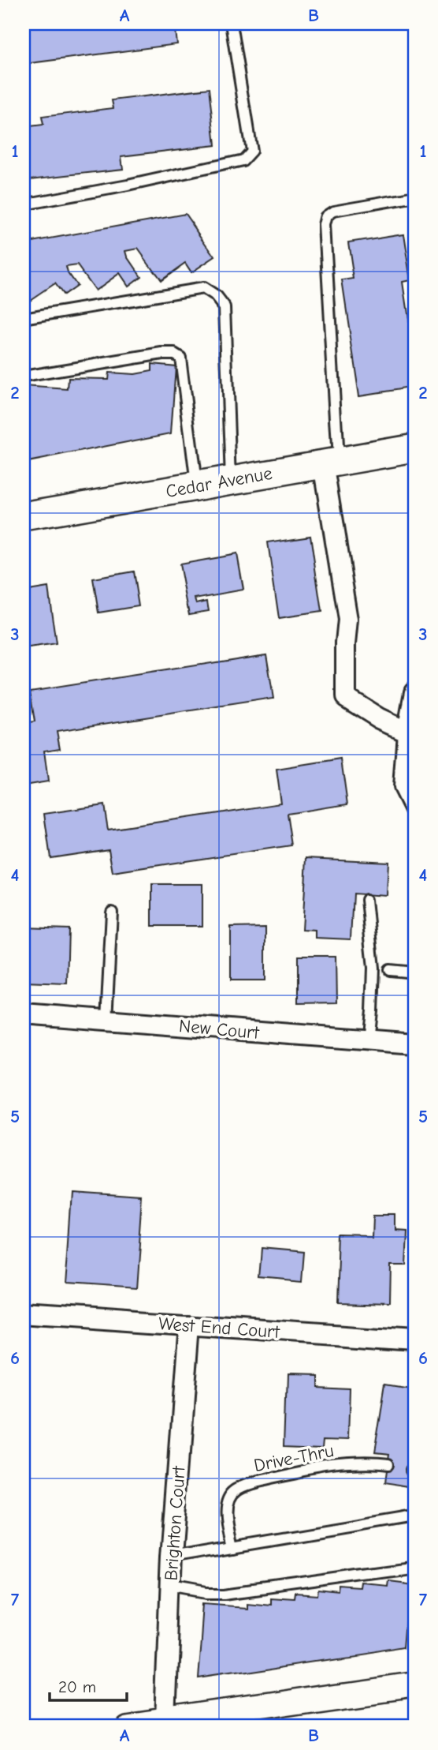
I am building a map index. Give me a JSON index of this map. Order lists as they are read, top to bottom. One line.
{"streets":{"main road":["Cedar Avenue"],"street":["New Court","West End Court","Brighton Court"],"lane":["Drive-Thru"]},"crossings":[["West End Court","Brighton Court"]],"scale_bar":"20 m","grid":{"columns":["A","B"],"rows":["1","2","3","4","5","6","7"]}}
